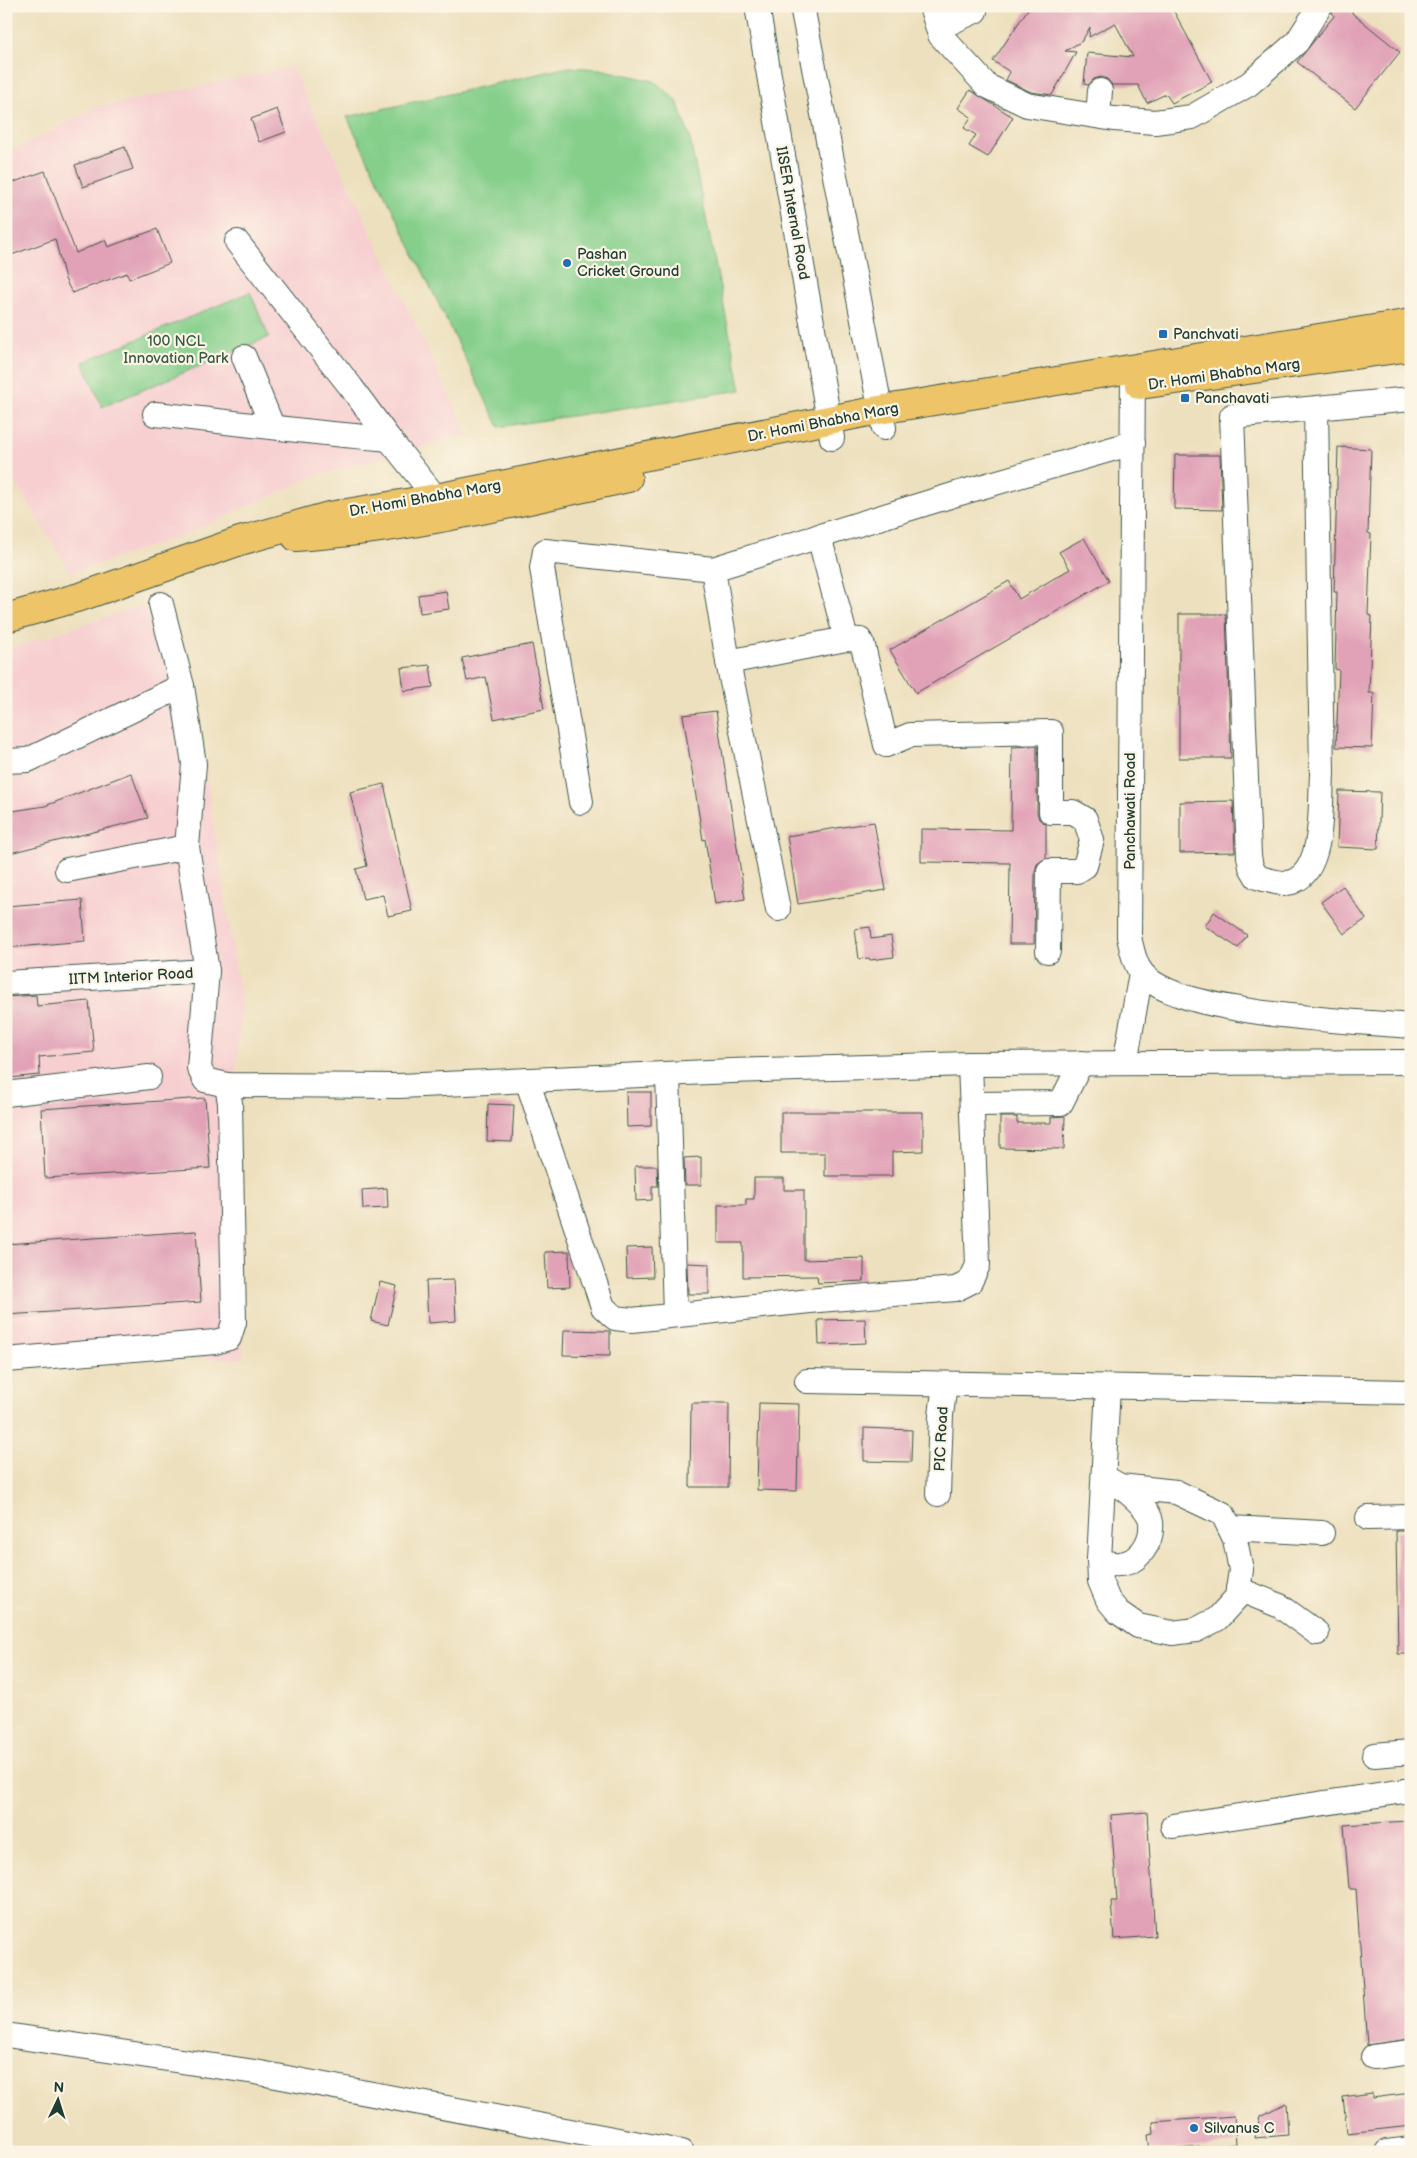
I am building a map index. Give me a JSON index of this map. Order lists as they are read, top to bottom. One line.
{"streets":{"main road":["Dr. Homi Bhabha Marg"],"street":["IISER Internal Road","Panchawati Road","IITM Interior Road","PIC Road"]},"crossings":[["IISER Internal Road","Dr. Homi Bhabha Marg"],["Dr. Homi Bhabha Marg","Panchawati Road"]],"parks":["100 NCL Innovation Park"],"places":{"other":["Pashan Cricket Ground","Silvanus C"],"transit":["Panchvati","Panchavati"]},"north":"top"}
